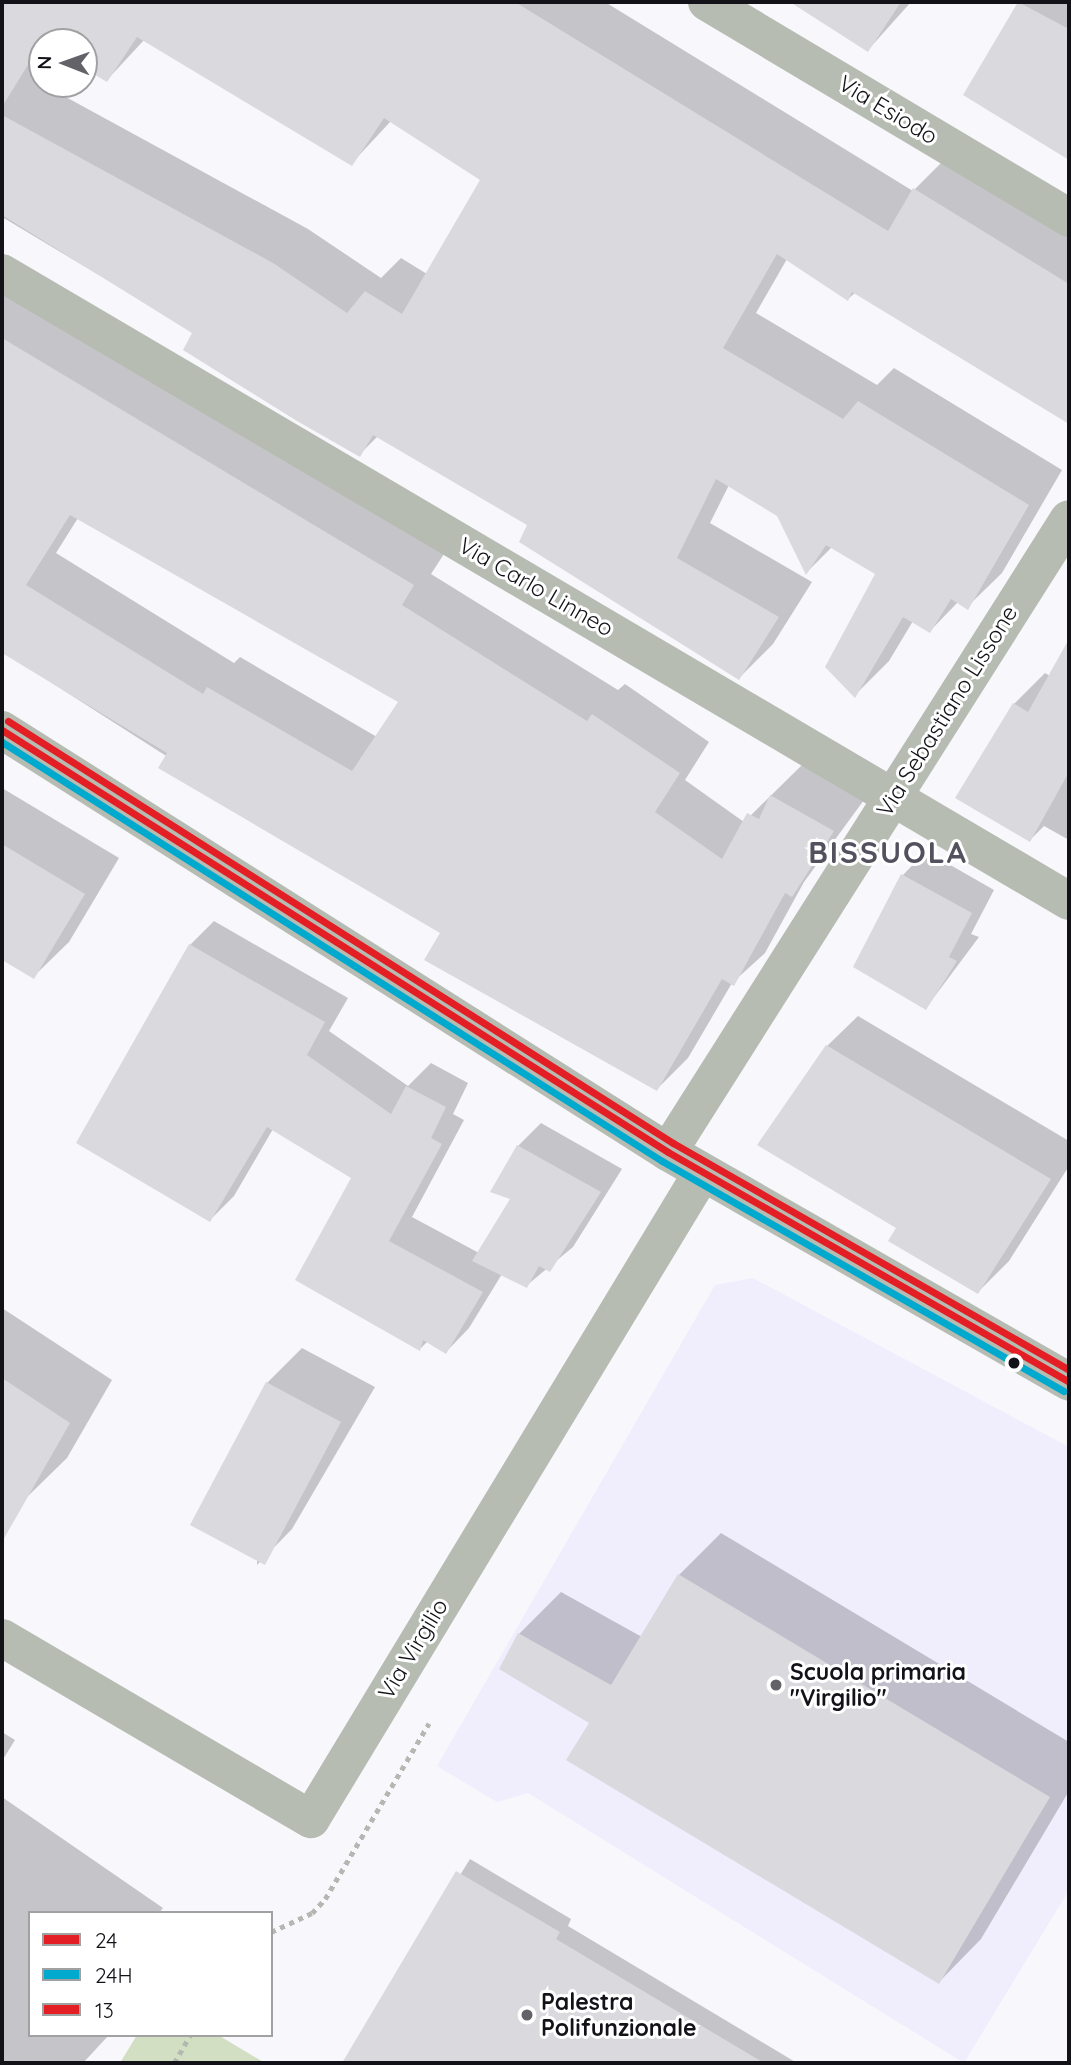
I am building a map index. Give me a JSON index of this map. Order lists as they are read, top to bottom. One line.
{"streets":{"street":["Via Esiodo","Via Carlo Linneo","Via Sebastiano Lissone","Via Virgilio"]},"crossings":[["Via Carlo Linneo","Via Sebastiano Lissone"]],"districts":["BISSUOLA"],"places":["Scuola primaria \"Virgilio\"","Palestra Polifunzionale"],"lines":["transit line 13","transit line 24","transit line 24H"],"legend":["24","24H","13"],"north":"left"}
